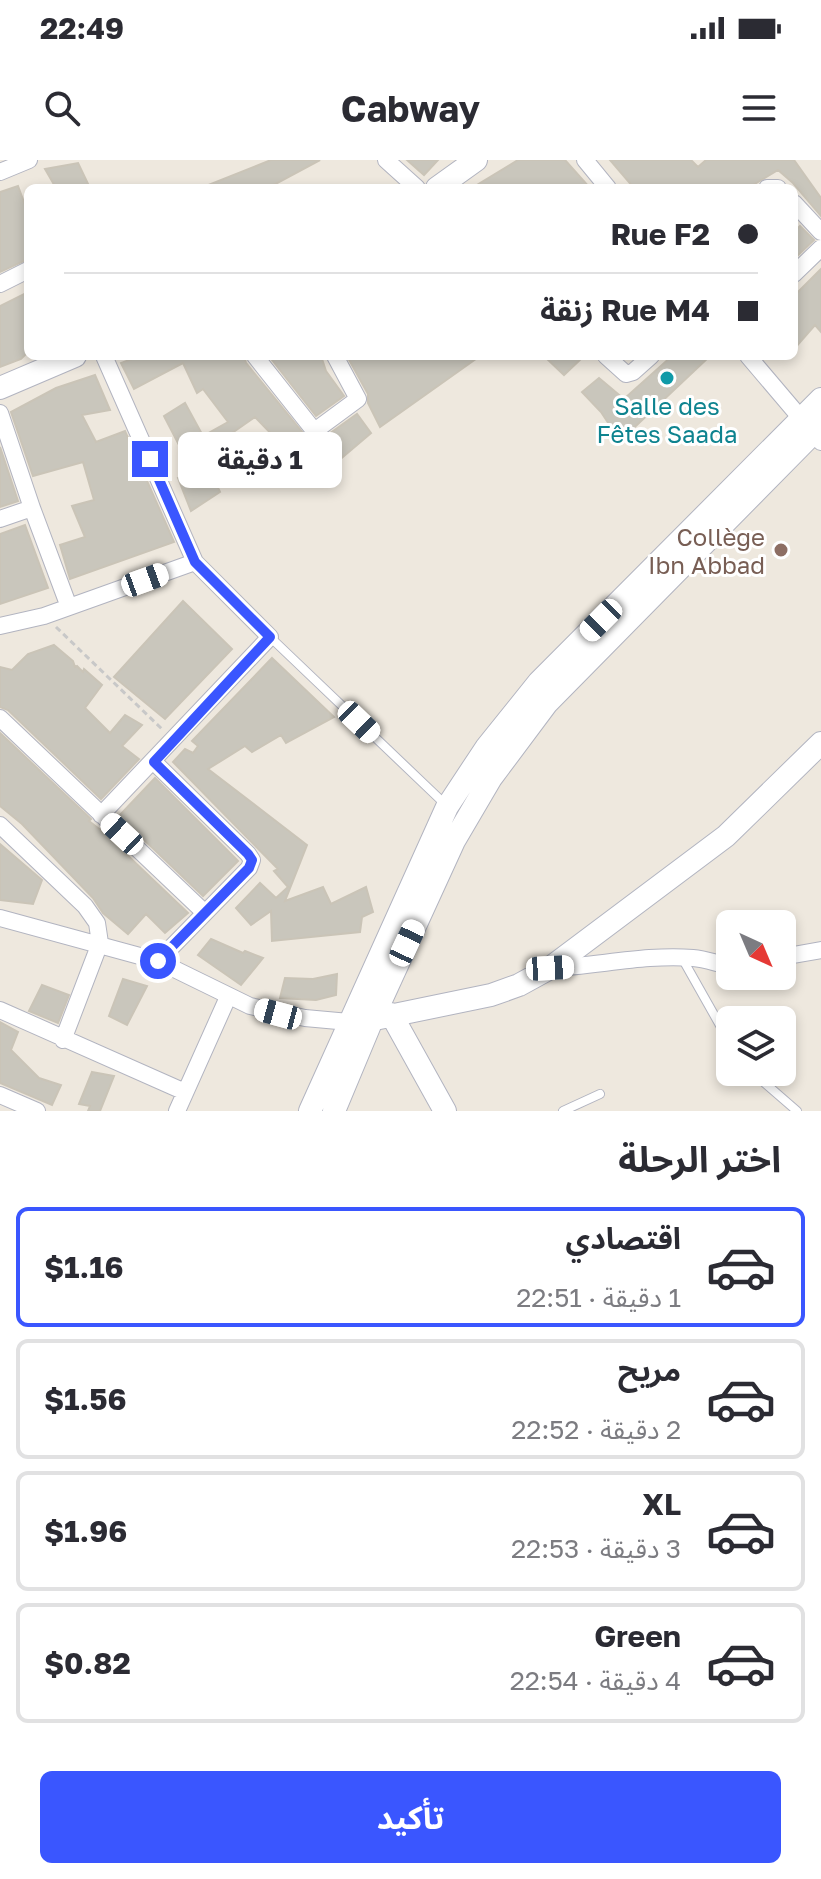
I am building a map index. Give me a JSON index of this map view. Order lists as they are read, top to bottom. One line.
{"places":["Salle des Fêtes Saada","Collège Ibn Abbad"],"north":"bottom right","page":{"status":"22:49","header":"Cabway","banner":["Rue F2","Rue M4 زنقة"],"bubble":"1 دقيقة","heading":"اختر الرحلة","list":[{"name":"اقتصادي","note":"1 دقيقة · 22:51","value":"$1.16"},{"name":"مريح","note":"2 دقيقة · 22:52","value":"$1.56"},{"name":"XL","note":"3 دقيقة · 22:53","value":"$1.96"},{"name":"Green","note":"4 دقيقة · 22:54","value":"$0.82"}],"buttons":"تأكيد"}}
